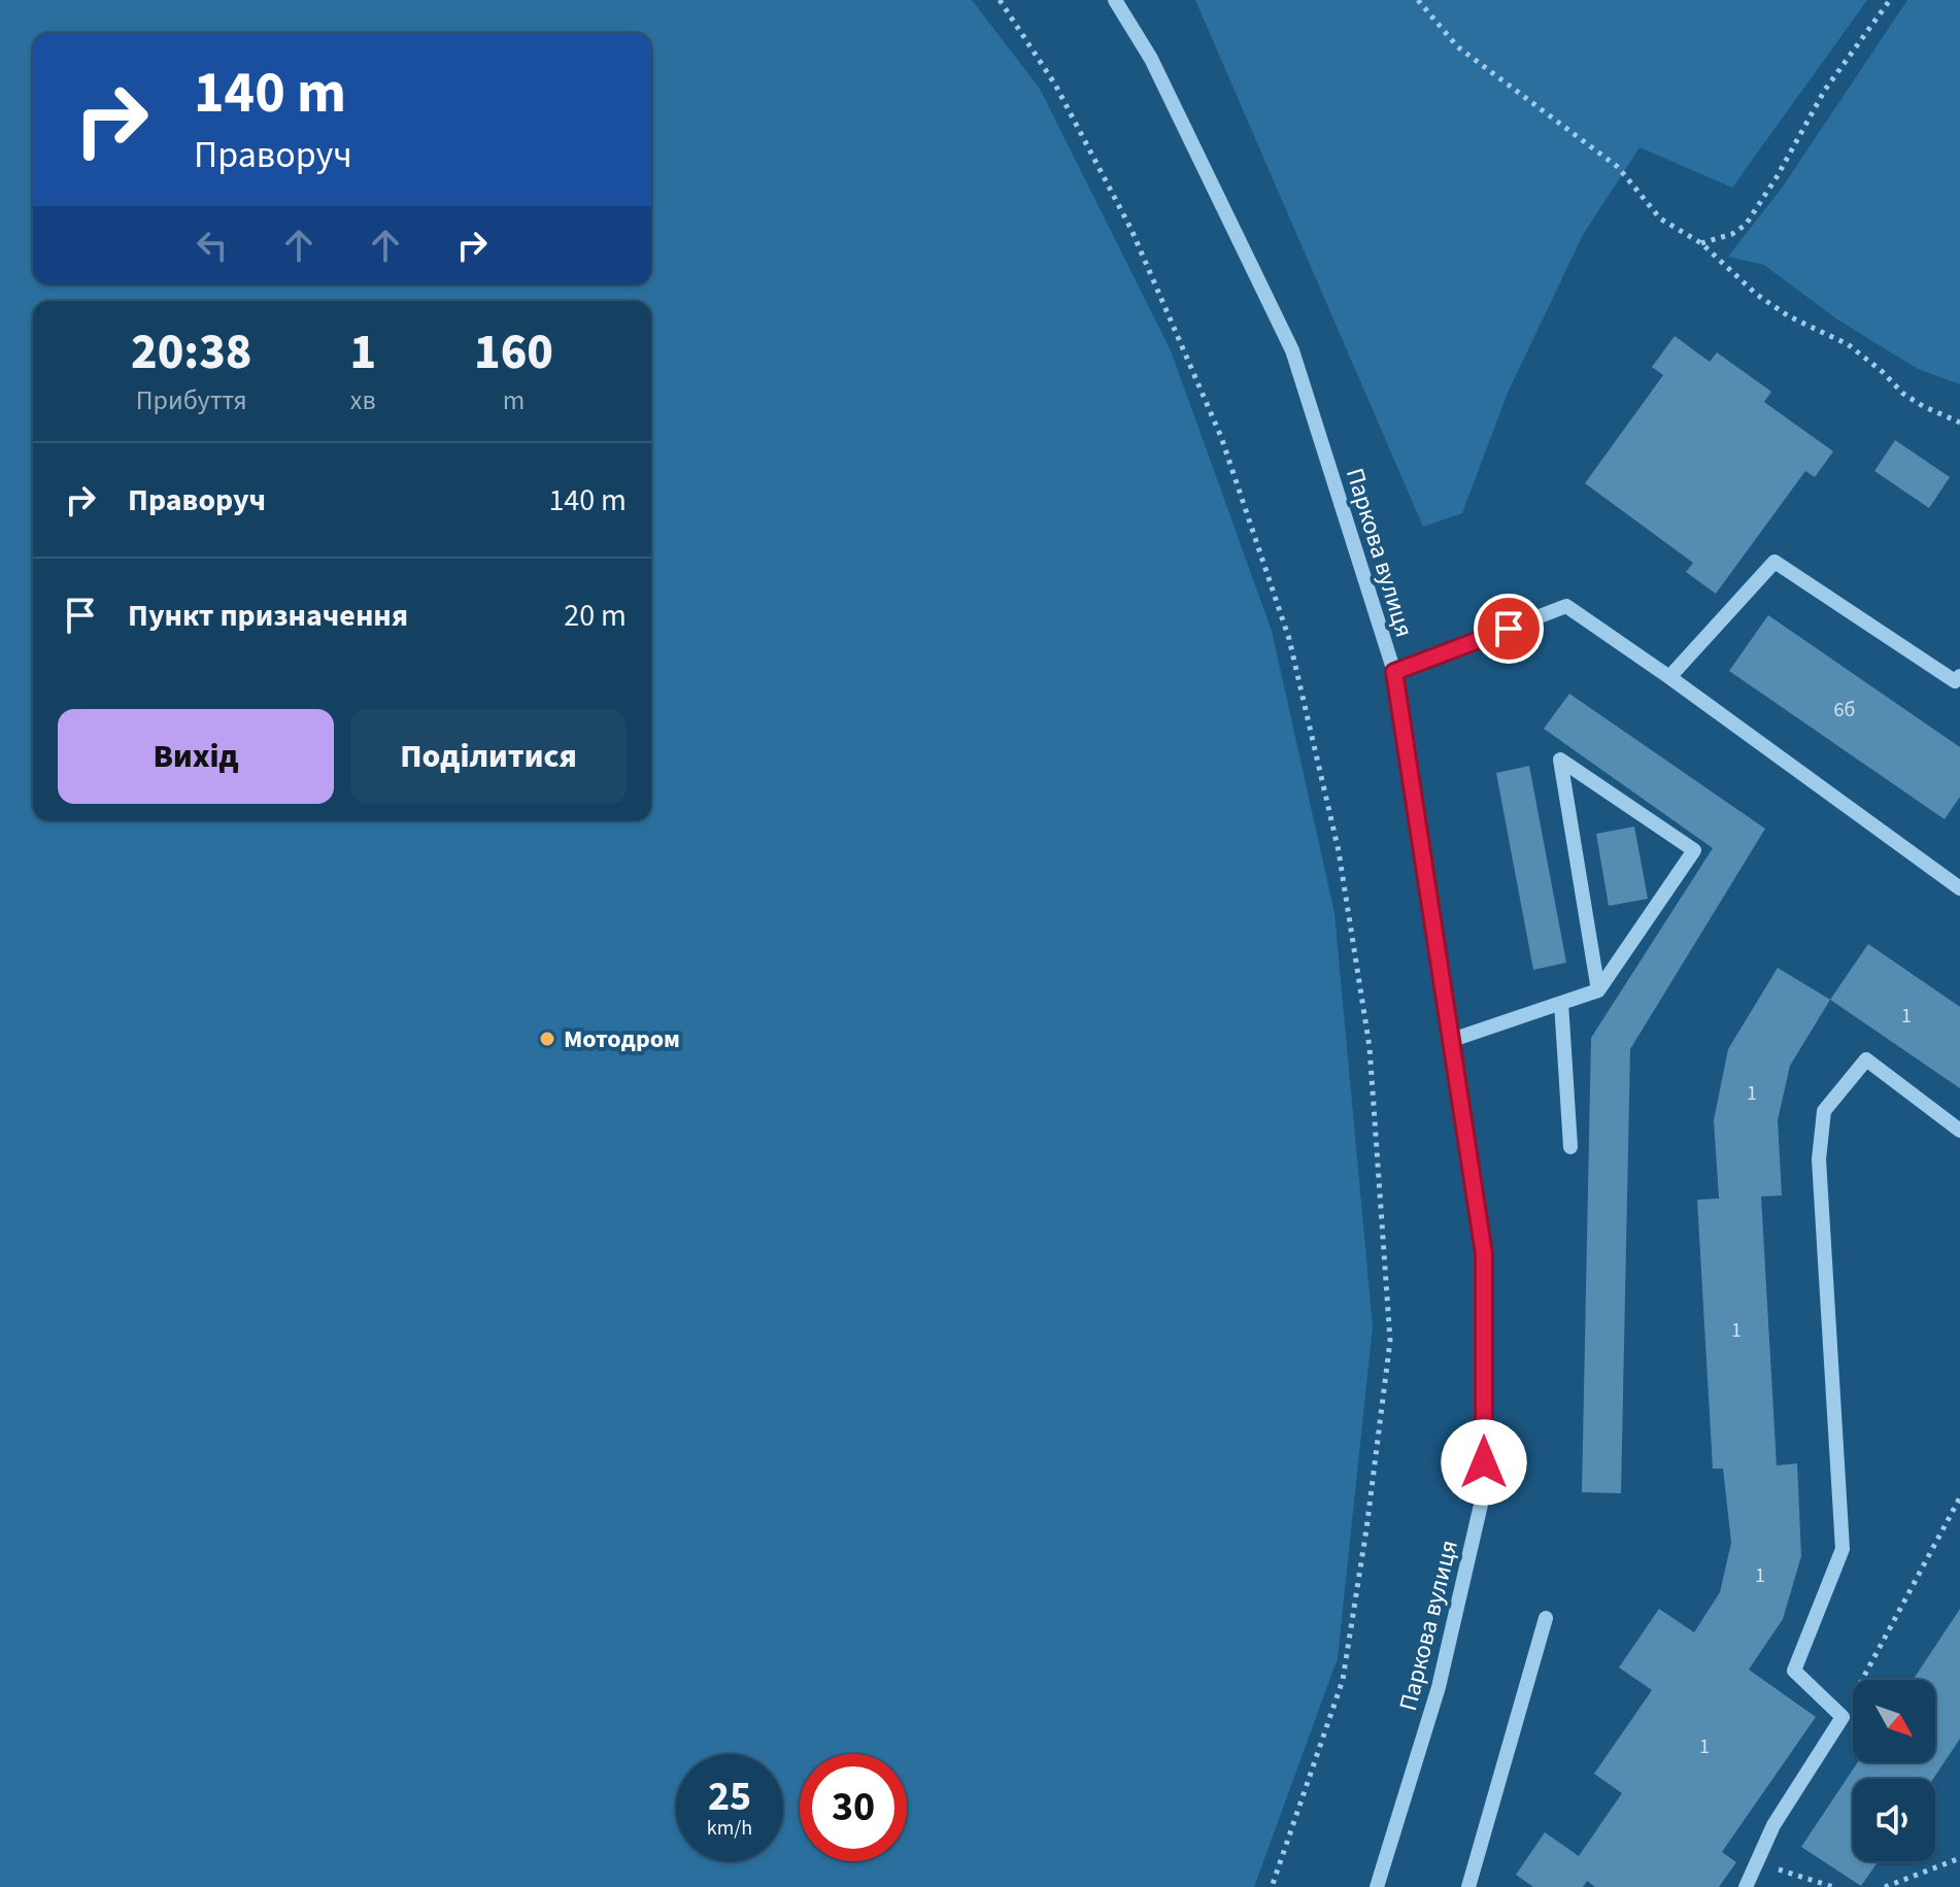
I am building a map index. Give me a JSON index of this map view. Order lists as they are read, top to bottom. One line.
{"streets":{"street":["Паркова вулиця"]},"places":["Мотодром"],"house_numbers":["6б","1","1","1","1","1"],"north":"bottom right","page":{"turn":["140 m","Праворуч"],"eta":["20:38","Прибуття","1","хв","160","m"],"list":[{"name":"Праворуч","value":"140 m"},{"name":"Пункт призначення","value":"20 m"}],"buttons":["Вихід","Поділитися"],"speed":"25 km/h","limit":"30"}}
